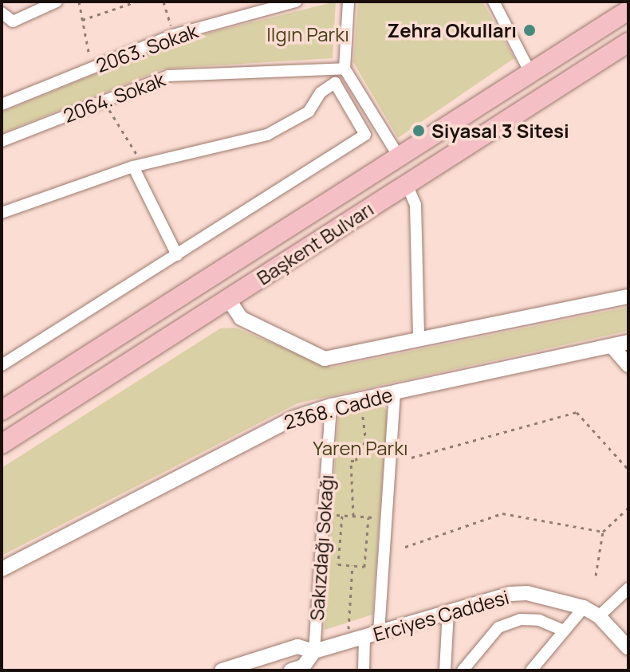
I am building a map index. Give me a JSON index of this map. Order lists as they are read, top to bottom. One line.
{"streets":{"main road":["Başkent Bulvarı"],"street":["2063. Sokak","2064. Sokak","2368. Cadde","Sakızdağı Sokağı","Erciyes Caddesi"]},"crossings":[["2368. Cadde","Sakızdağı Sokağı"],["Sakızdağı Sokağı","Erciyes Caddesi"]],"parks":["Ilgın Parkı","Yaren Parkı"],"places":["Zehra Okulları","Siyasal 3 Sitesi"]}
